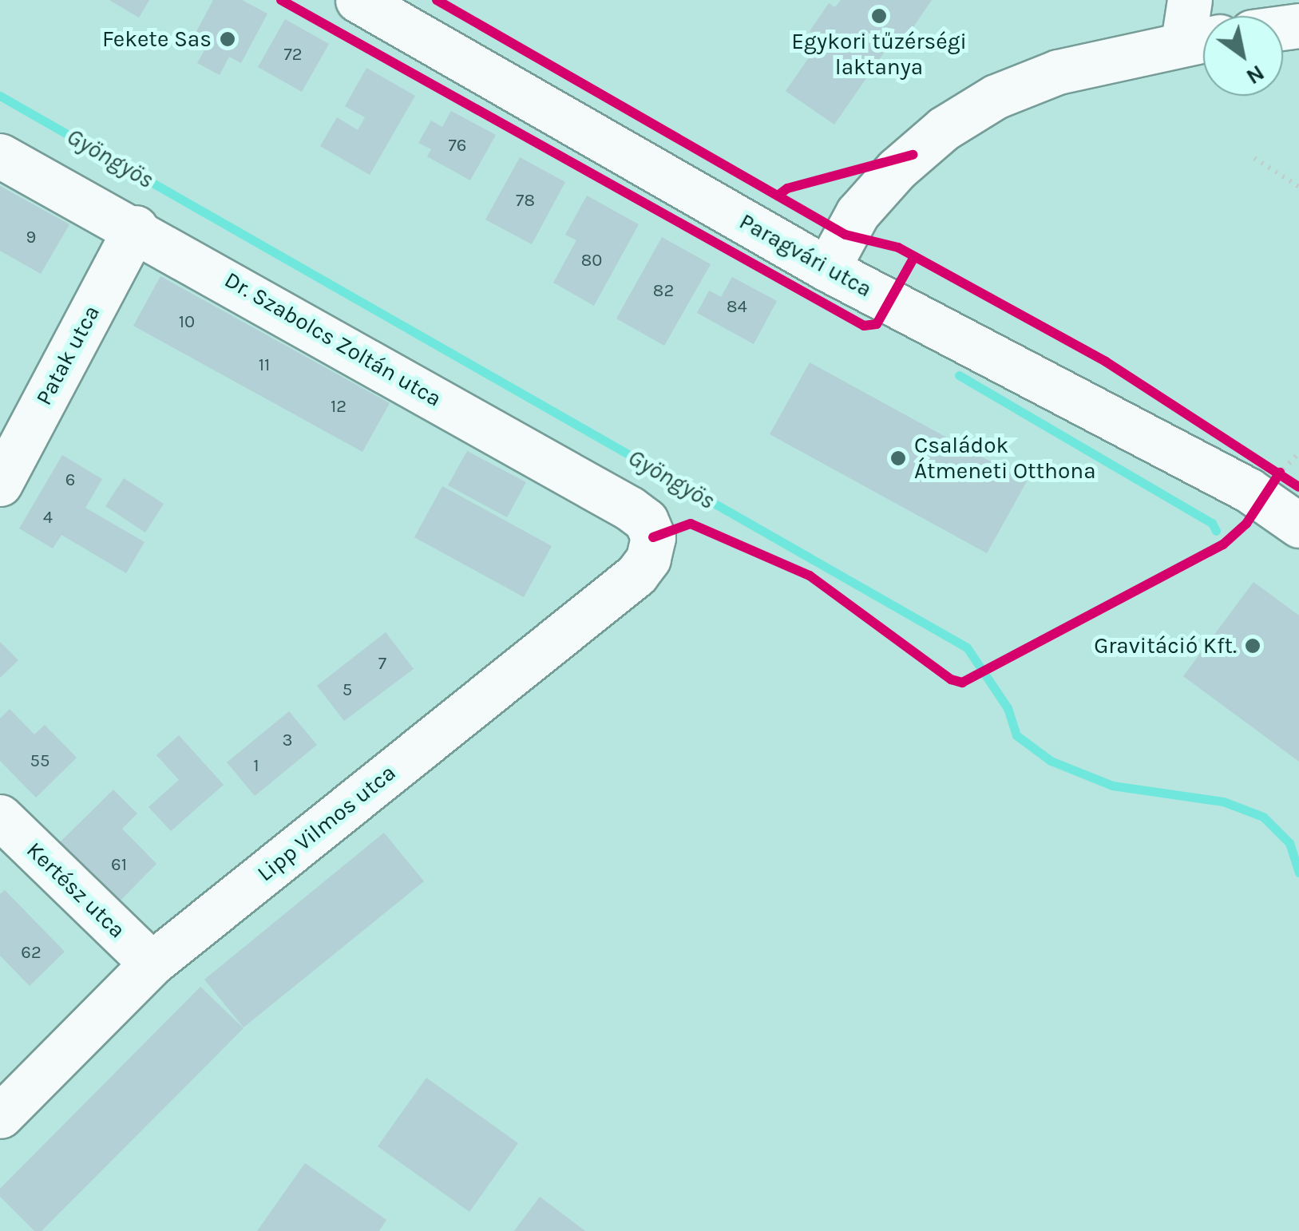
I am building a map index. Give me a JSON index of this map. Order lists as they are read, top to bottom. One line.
{"streets":{"street":["Paragvári utca","Dr. Szabolcs Zoltán utca","Patak utca","Lipp Vilmos utca","Kertész utca"]},"crossings":[["Dr. Szabolcs Zoltán utca","Patak utca"],["Dr. Szabolcs Zoltán utca","Lipp Vilmos utca"],["Lipp Vilmos utca","Kertész utca"]],"water":["Gyöngyös"],"places":["Egykori tűzérségi laktanya","Fekete Sas","Családok Átmeneti Otthona","Gravitáció Kft."],"house_numbers":["72","76","78","9","80","82","84","10","11","12","6","4","7","5","3","55","1","61","62"],"north":"bottom right"}
